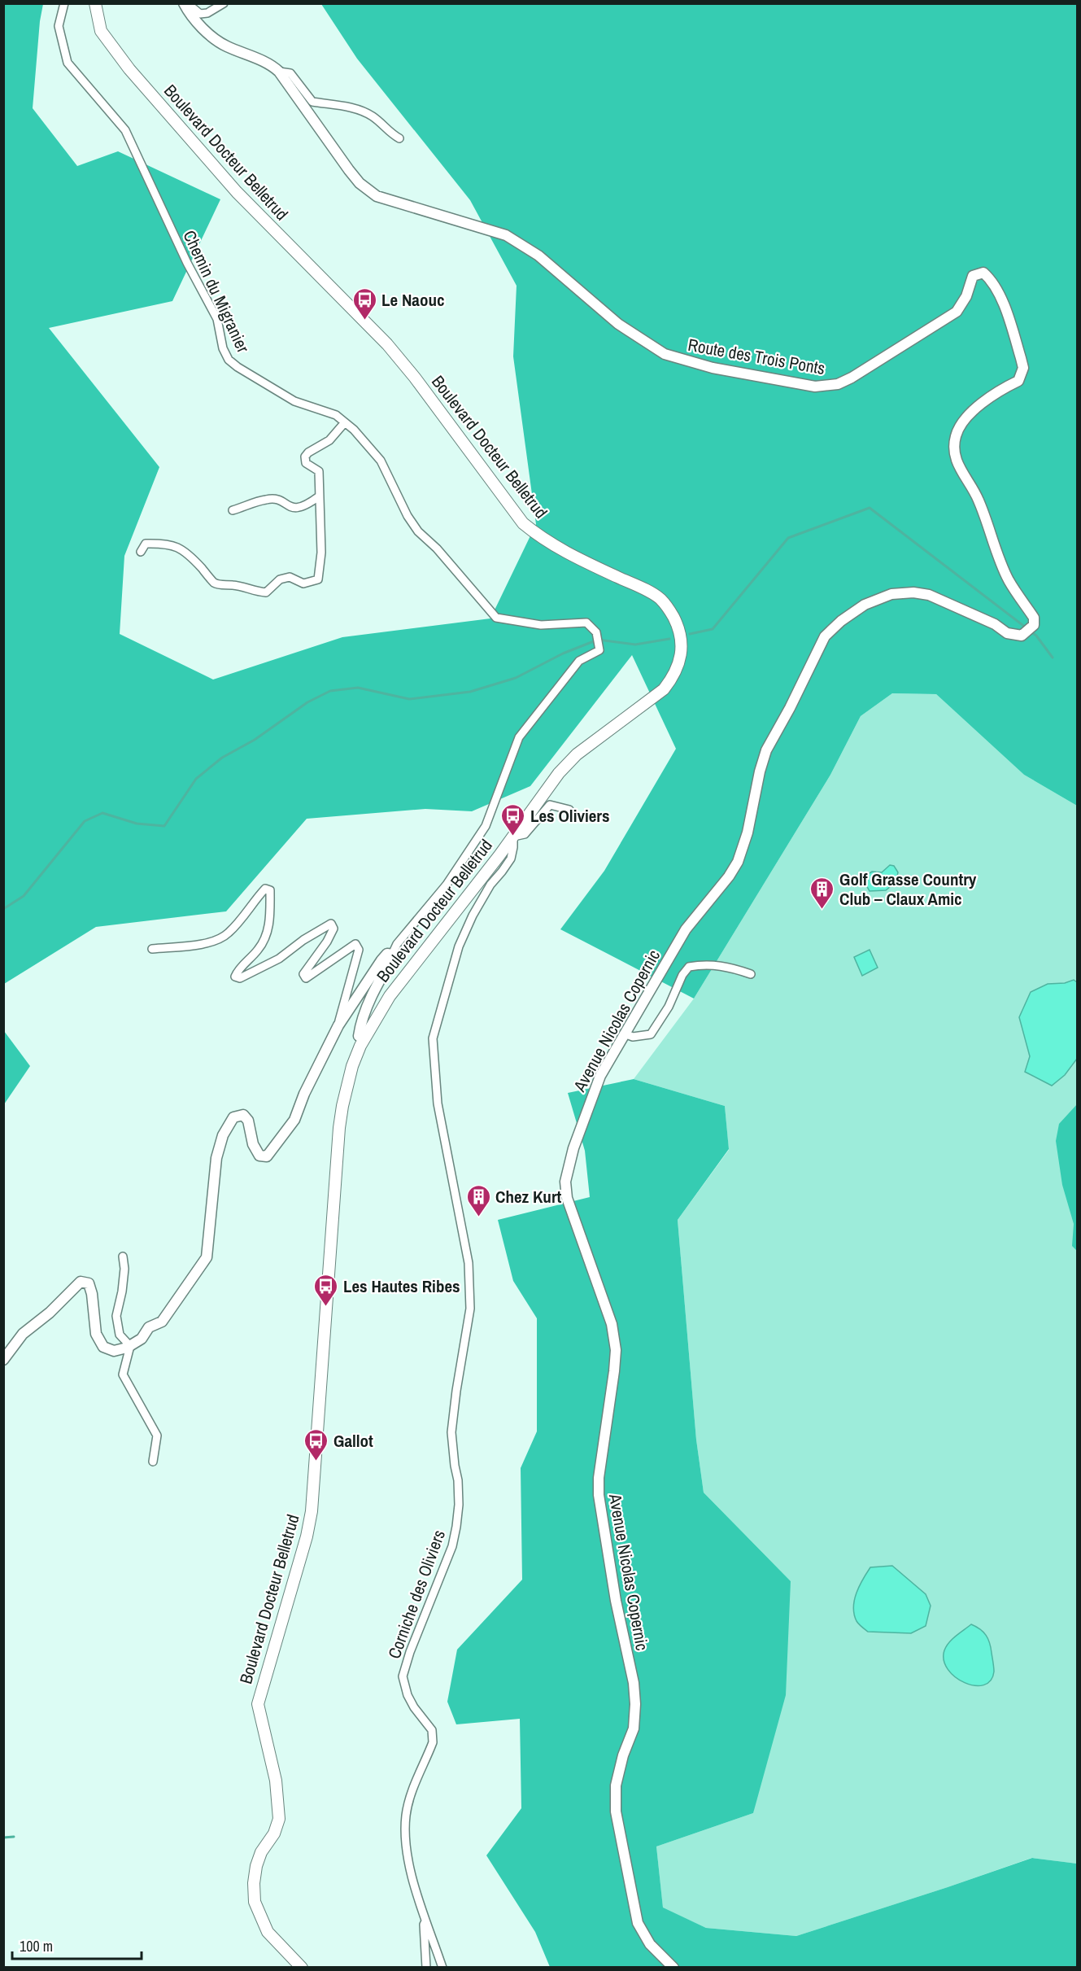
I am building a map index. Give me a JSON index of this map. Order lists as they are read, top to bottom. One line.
{"streets":{"main road":["Boulevard Docteur Belletrud"],"street":["Chemin du Migranier","Route des Trois Ponts","Avenue Nicolas Copernic","Corniche des Oliviers"]},"crossings":[["Boulevard Docteur Belletrud","Corniche des Oliviers"],["Route des Trois Ponts","Avenue Nicolas Copernic"]],"places":{"bus stop":["Le Naouc","Les Oliviers","Les Hautes Ribes","Gallot"],"building":["Golf Grasse Country Club – Claux Amic","Chez Kurt"]},"scale_bar":"100 m"}
